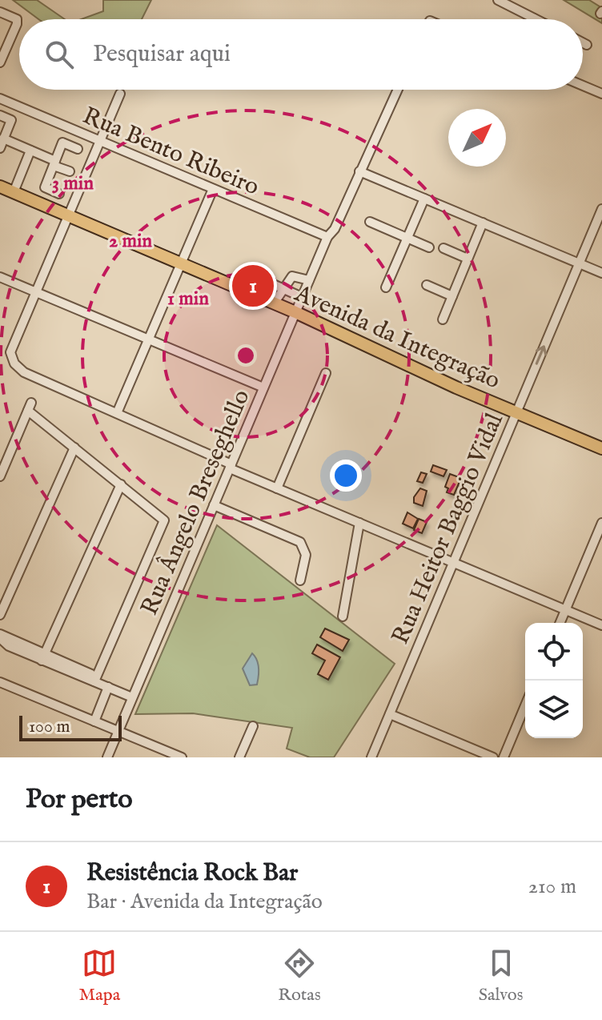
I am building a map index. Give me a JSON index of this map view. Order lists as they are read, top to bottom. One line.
{"streets":{"main road":["Avenida da Integração"],"street":["Rua Bento Ribeiro","Rua Ângelo Breseghello","Rua Heitor Baggio Vidal"]},"crossings":[["Rua Bento Ribeiro","Rua Ângelo Breseghello"],["Avenida da Integração","Rua Ângelo Breseghello"],["Avenida da Integração","Rua Heitor Baggio Vidal"]],"scale_bar":"100 m","north":"top right","page":{"search":"Pesquisar aqui","pins":"1","scale":"100 m","heading":"Por perto","list":[{"mark":"1","name":"Resistência Rock Bar","note":"Bar · Avenida da Integração","value":"210 m"}],"nav":["Mapa","Rotas","Salvos"]},"rings":["3 min","2 min","1 min"]}
